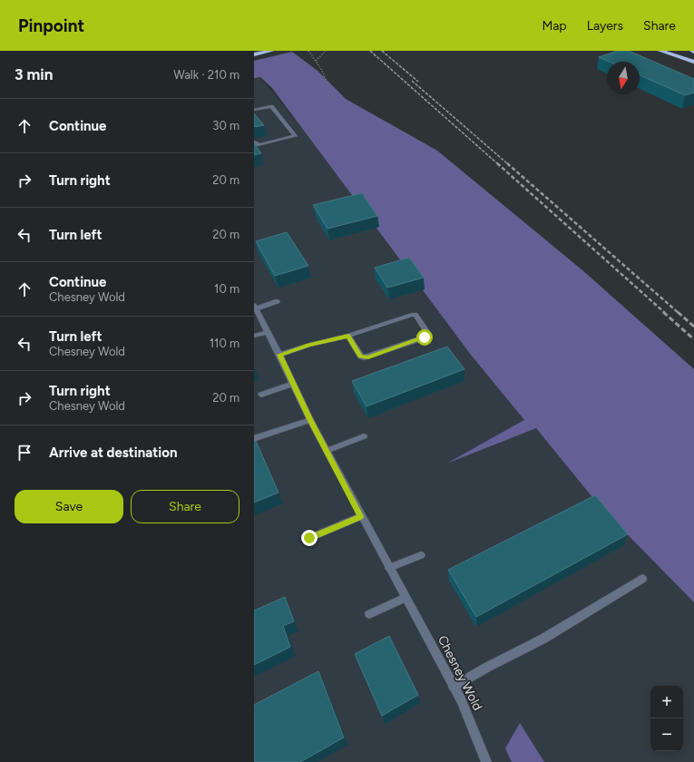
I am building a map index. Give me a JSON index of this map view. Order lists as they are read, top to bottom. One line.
{"streets":{"street":["Chesney Wold"]},"north":"bottom","page":{"header":"Pinpoint","nav":["Map","Layers","Share"],"heading":["3 min","Walk · 210 m"],"list":[["Continue","30 m"],["Turn right","20 m"],["Turn left","20 m"],["Continue","Chesney Wold","10 m"],["Turn left","Chesney Wold","110 m"],["Turn right","Chesney Wold","20 m"],"Arrive at destination"],"buttons":["Save","Share"],"map_buttons":["+","−"]}}
